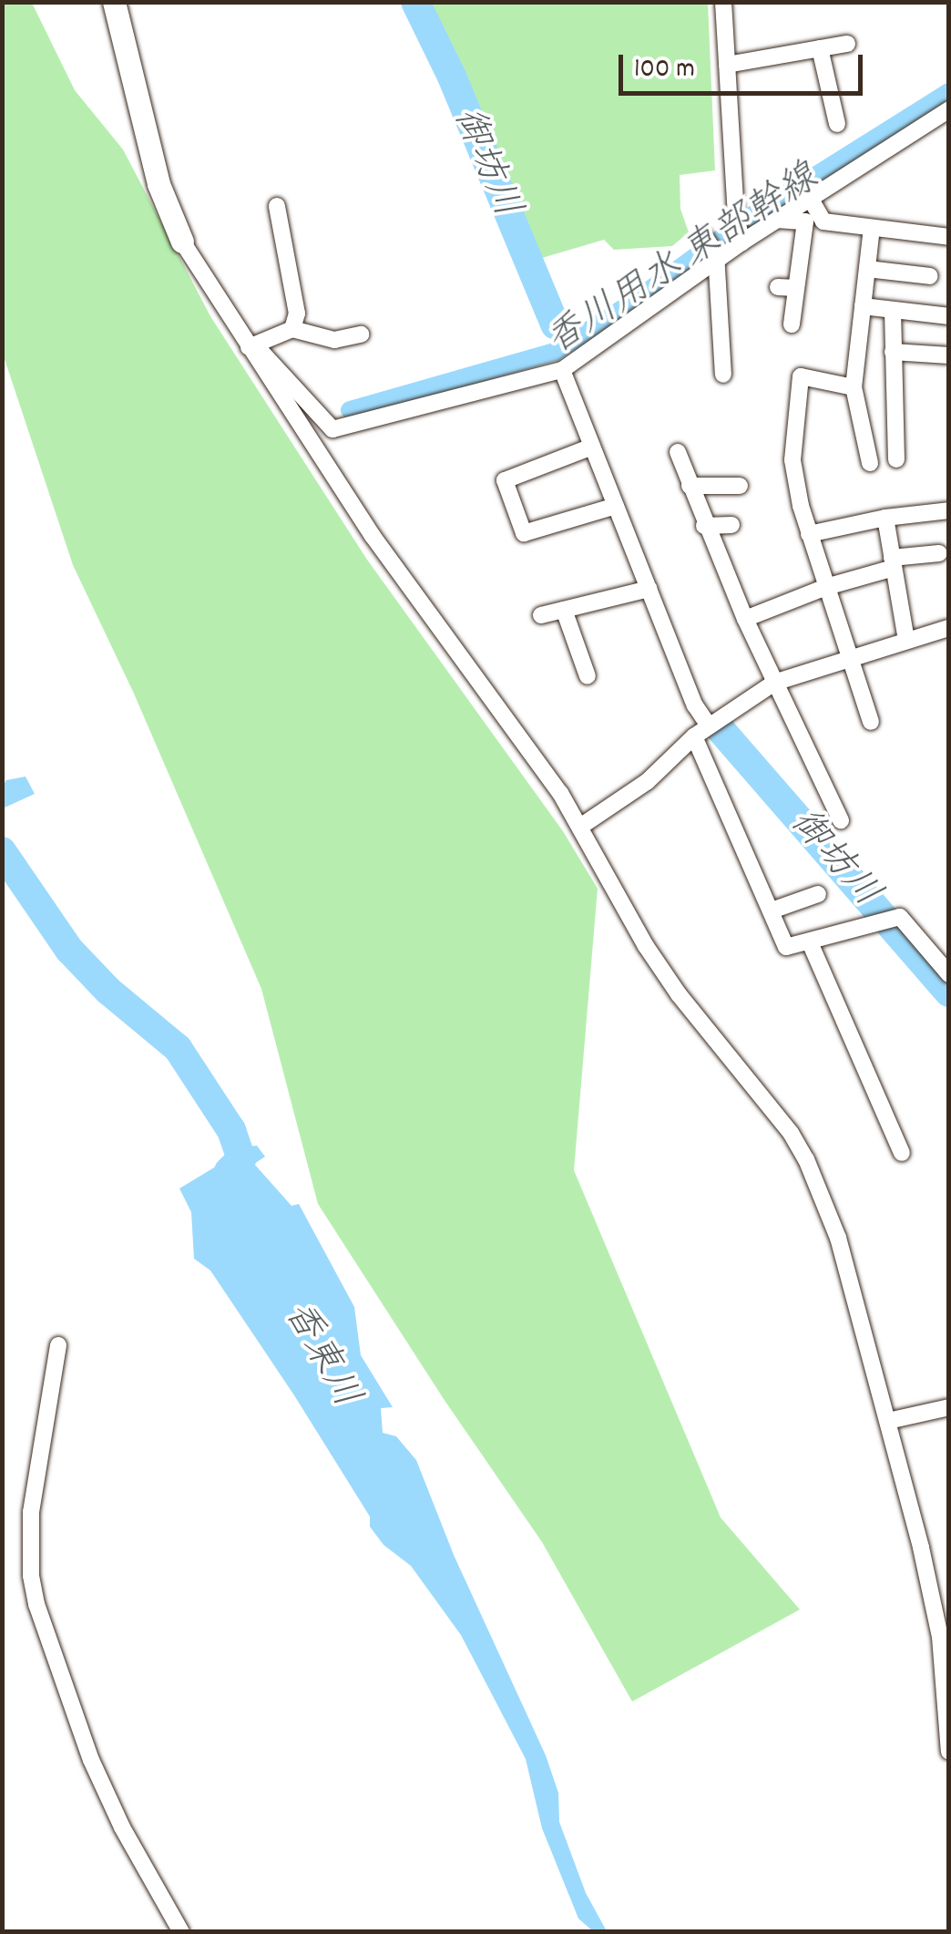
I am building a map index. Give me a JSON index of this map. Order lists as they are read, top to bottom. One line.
{"water":["御坊川","香川用水 東部幹線","香東川"],"scale_bar":"100 m"}
